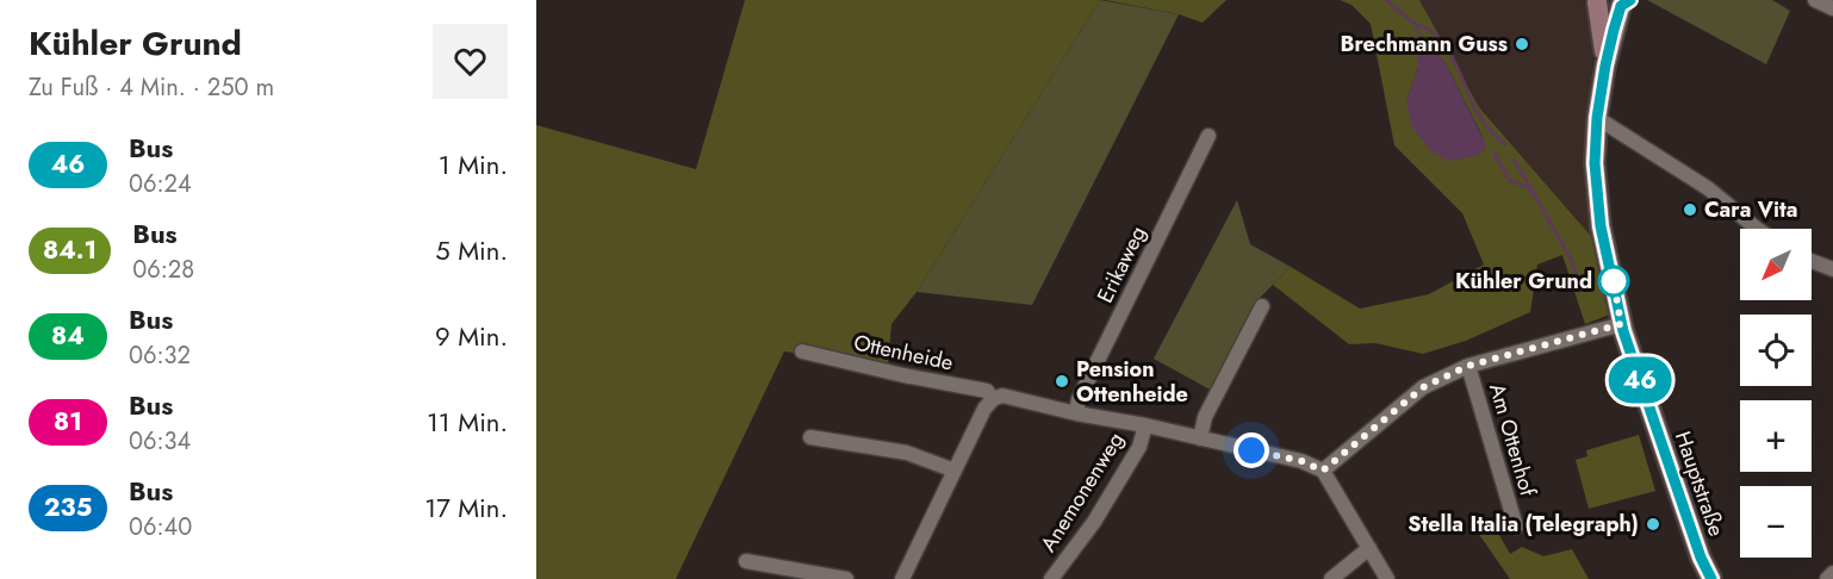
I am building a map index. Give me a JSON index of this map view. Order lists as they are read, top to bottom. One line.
{"streets":{"main road":["Hauptstraße"],"street":["Erikaweg","Ottenheide","Am Ottenhof","Anemonenweg"]},"crossings":[["Erikaweg","Ottenheide"],["Ottenheide","Am Ottenhof"],["Ottenheide","Anemonenweg"],["Am Ottenhof","Hauptstraße"]],"places":["Brechmann Guss","Cara Vita","Kühler Grund","Pension Ottenheide","Stella Italia (Telegraph)"],"lines":["bus line 46"],"north":"bottom left","page":{"heading":["Kühler Grund","Zu Fuß · 4 Min. · 250 m"],"on_map":"46","list":[{"mark":"46","name":"Bus","note":"06:24","value":"1 Min."},{"mark":"84.1","name":"Bus","note":"06:28","value":"5 Min."},{"mark":"84","name":"Bus","note":"06:32","value":"9 Min."},{"mark":"81","name":"Bus","note":"06:34","value":"11 Min."},{"mark":"235","name":"Bus","note":"06:40","value":"17 Min."}],"map_buttons":["+","−"]}}
